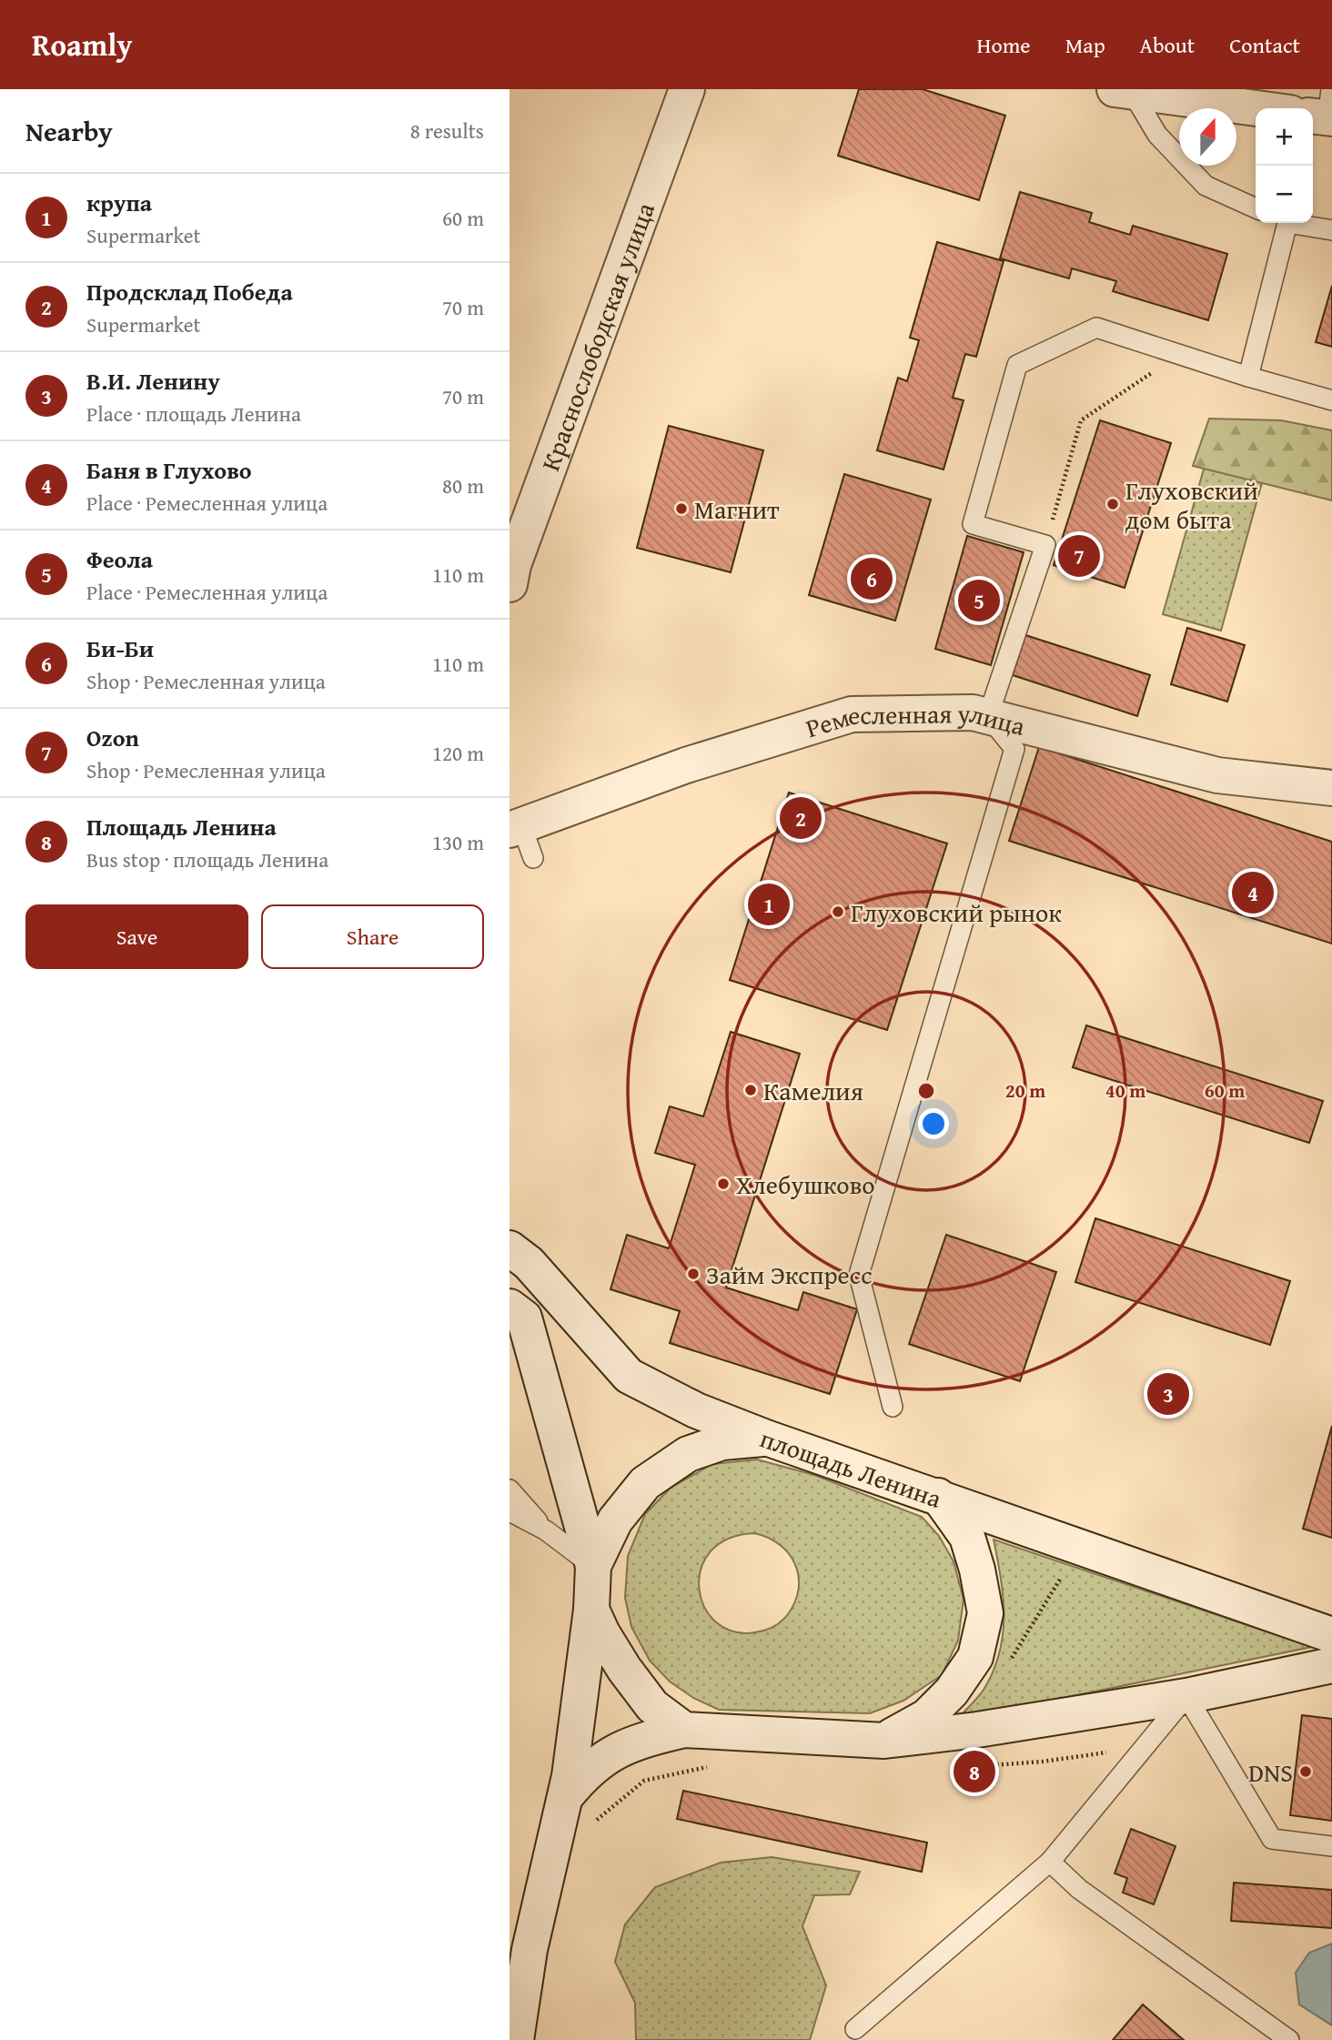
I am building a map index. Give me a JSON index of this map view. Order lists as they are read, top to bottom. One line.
{"streets":{"street":["Краснослободская улица","Ремесленная улица","площадь Ленина"]},"places":["Глуховский дом быта","Магнит","Глуховский рынок","Камелия","Хлебушково","Займ Экспресс","DNS"],"north":"top","page":{"header":"Roamly","nav":["Home","Map","About","Contact"],"heading":["Nearby","8 results"],"map_buttons":["+","−"],"list":[{"mark":"1","name":"крупа","note":"Supermarket","value":"60 m"},{"mark":"2","name":"Продсклад Победа","note":"Supermarket","value":"70 m"},{"mark":"3","name":"В.И. Ленину","note":"Place · площадь Ленина","value":"70 m"},{"mark":"4","name":"Баня в Глухово","note":"Place · Ремесленная улица","value":"80 m"},{"mark":"5","name":"Феола","note":"Place · Ремесленная улица","value":"110 m"},{"mark":"6","name":"Би-Би","note":"Shop · Ремесленная улица","value":"110 m"},{"mark":"7","name":"Ozon","note":"Shop · Ремесленная улица","value":"120 m"},{"mark":"8","name":"Площадь Ленина","note":"Bus stop · площадь Ленина","value":"130 m"}],"pins":["7","6","5","2","4","1","3","8"],"buttons":["Save","Share"]},"rings":["20 m","40 m","60 m"]}
